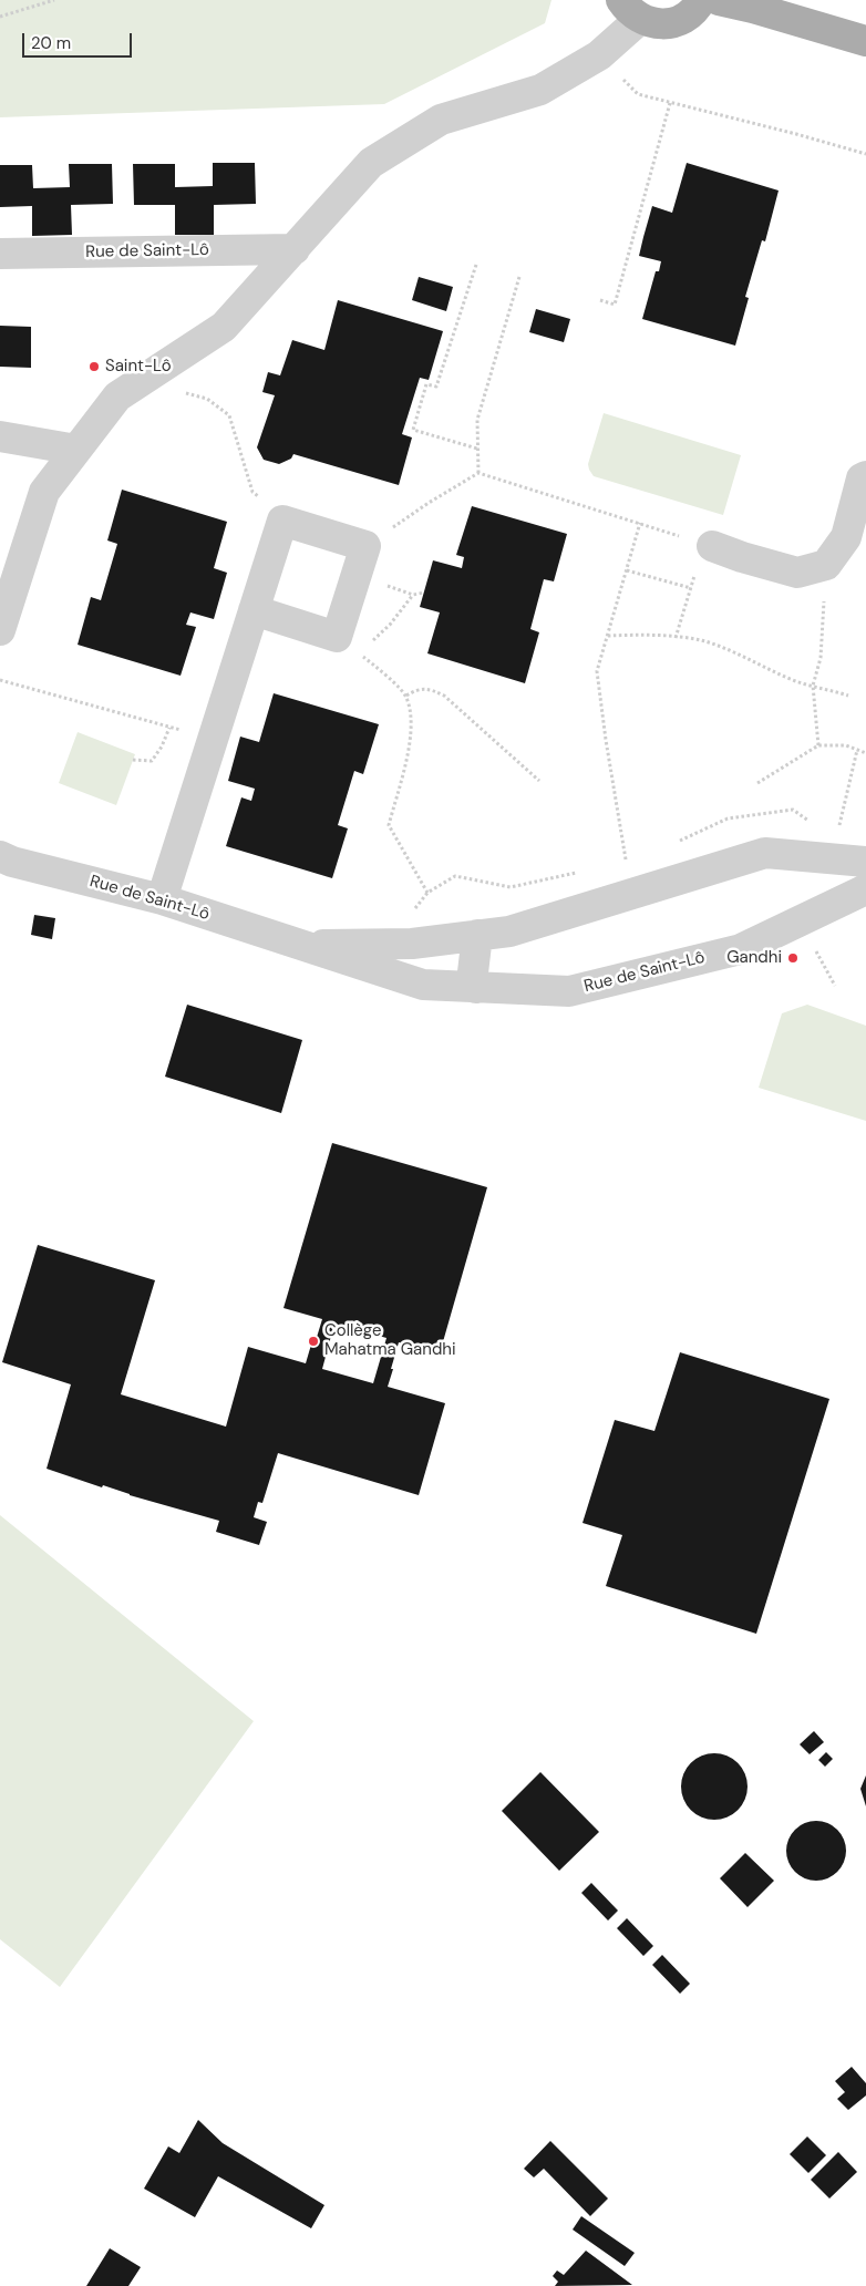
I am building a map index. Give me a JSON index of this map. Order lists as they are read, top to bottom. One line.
{"streets":{"street":["Rue de Saint-Lô"]},"places":["Saint-Lô","Gandhi","Collège Mahatma Gandhi"],"scale_bar":"20 m"}
